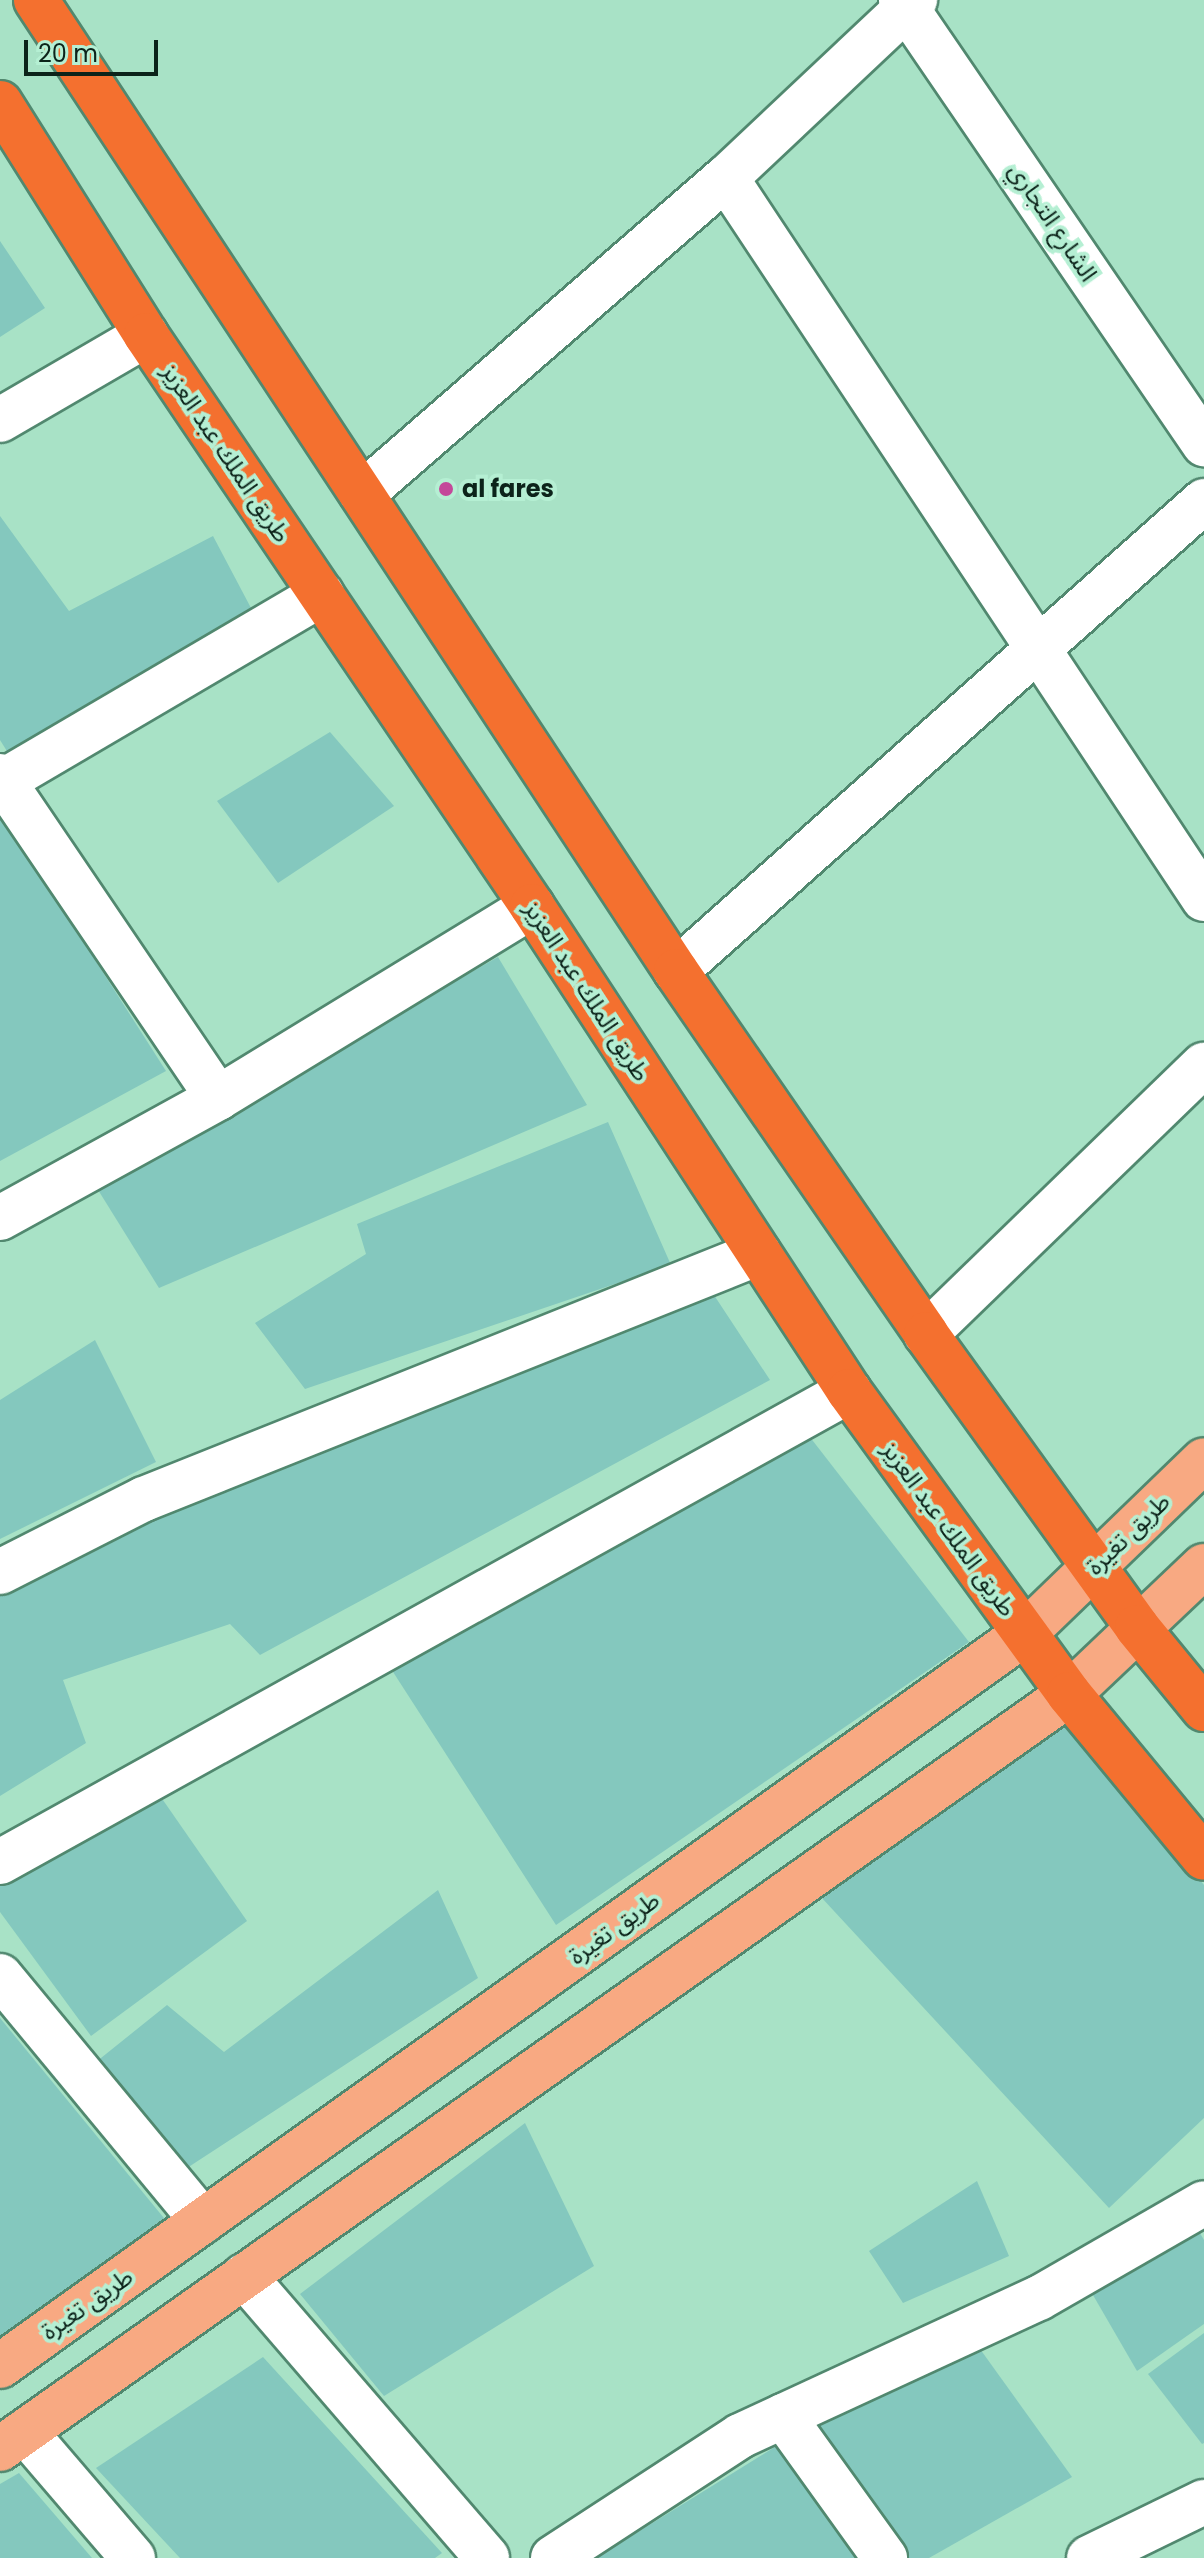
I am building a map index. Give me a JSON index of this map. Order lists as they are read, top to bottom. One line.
{"streets":{"highway":["طريق الملك عبد العزيز"],"main road":["طريق تغيرة"],"street":["الشارع التجاري"]},"crossings":[["طريق الملك عبد العزيز","طريق تغيرة"]],"places":["al fares"],"scale_bar":"20 m"}
